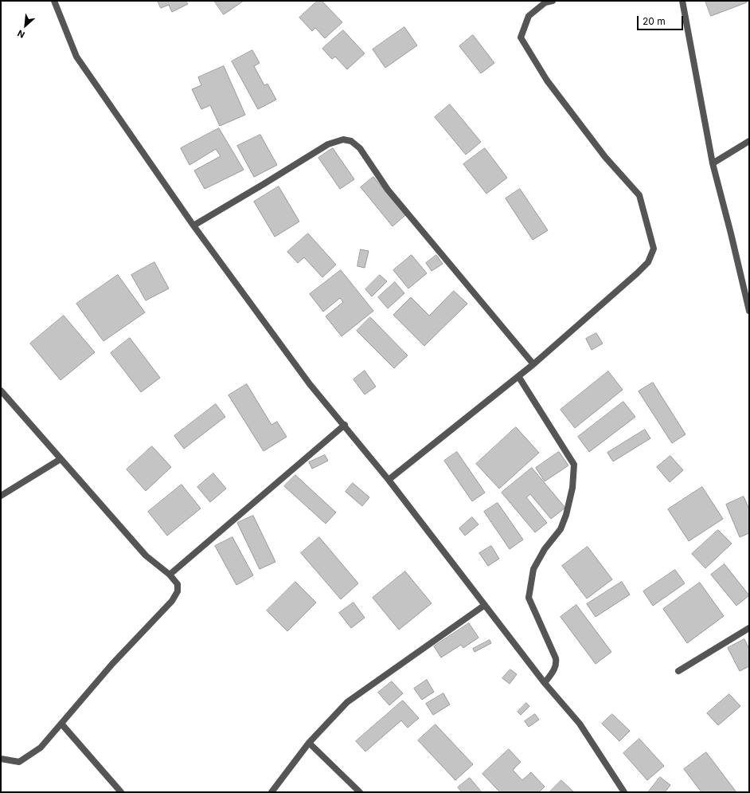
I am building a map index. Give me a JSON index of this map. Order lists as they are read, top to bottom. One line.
{"scale_bar":"20 m","north":"bottom left"}
